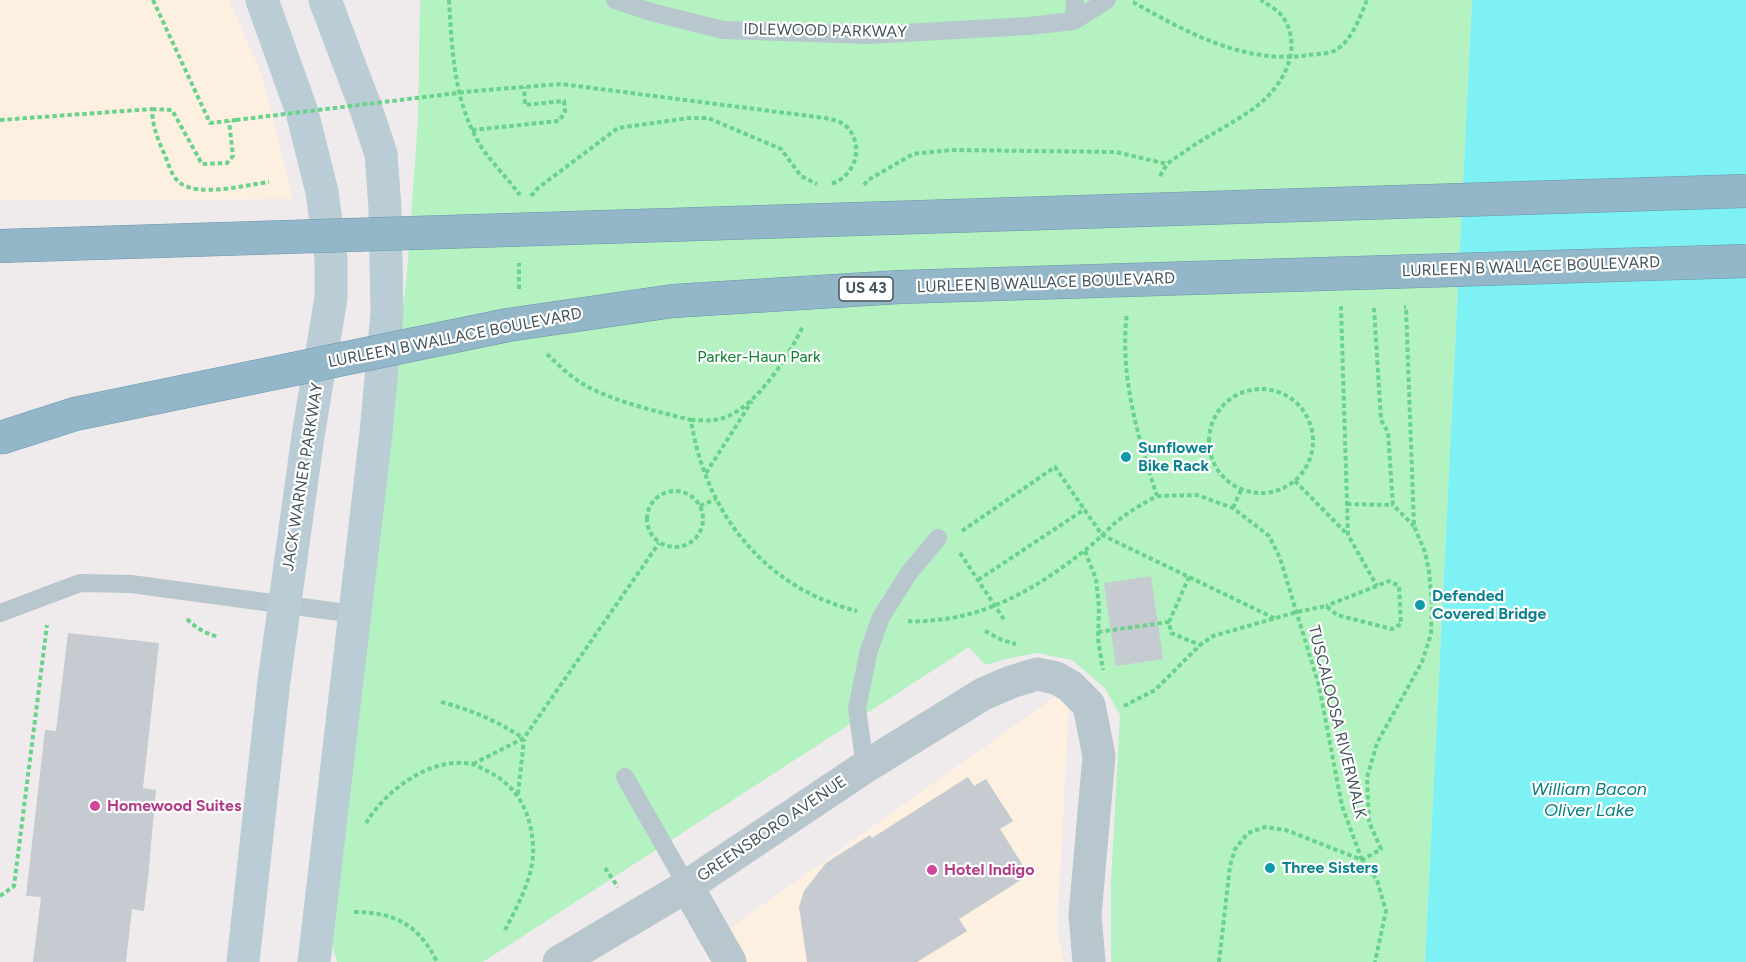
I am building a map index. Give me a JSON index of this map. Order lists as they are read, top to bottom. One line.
{"streets":{"highway":["LURLEEN B WALLACE BOULEVARD","US 43"],"main road":["JACK WARNER PARKWAY"],"street":["GREENSBORO AVENUE"],"lane":["IDLEWOOD PARKWAY"],"path":["TUSCALOOSA RIVERWALK"]},"water":["William Bacon Oliver Lake"],"parks":["Parker-Haun Park"],"places":["Sunflower Bike Rack","Defended Covered Bridge","Homewood Suites","Three Sisters","Hotel Indigo"]}
